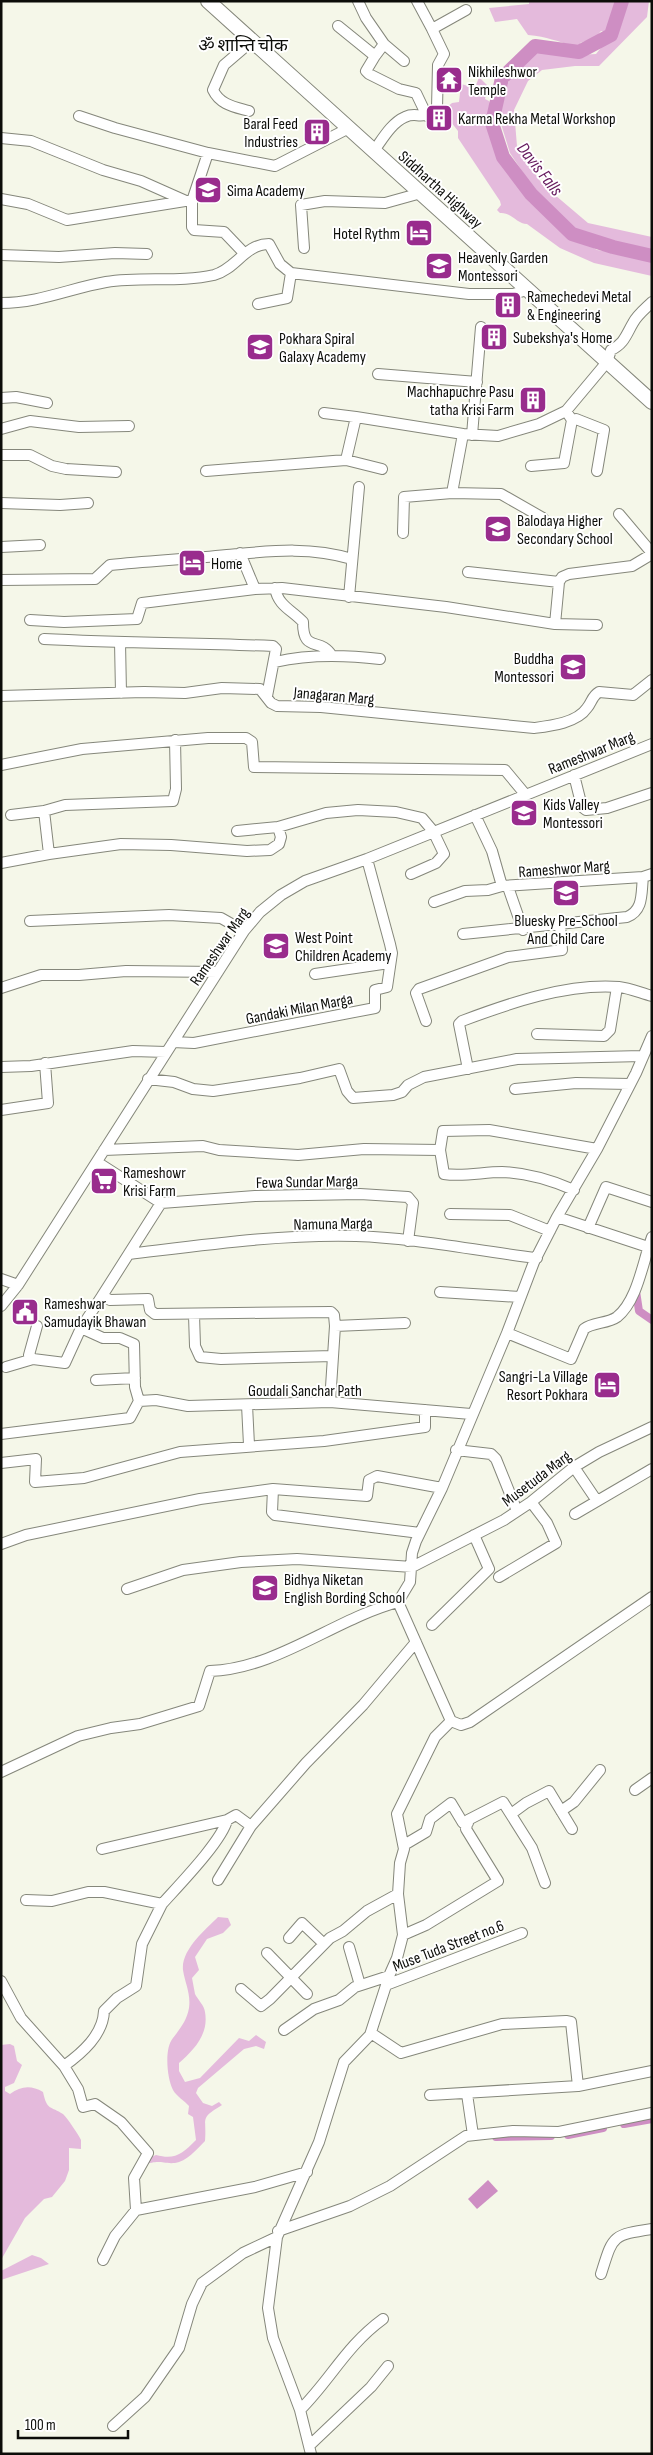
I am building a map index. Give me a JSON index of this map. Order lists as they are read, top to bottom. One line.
{"streets":{"highway":["Siddhartha Highway"],"street":["Janagaran Marg","Rameshwar Marg","Rameshwor Marg","Gandaki Milan Marga","Fewa Sundar Marga","Namuna Marga","Goudali Sanchar Path","Musetuda Marg","Muse Tuda Street no.6"]},"crossings":[["Rameshwar Marg","Rameshwor Marg"],["Rameshwar Marg","Gandaki Milan Marga"],["Fewa Sundar Marga","Namuna Marga"]],"districts":["ॐ शान्ति चोक"],"water":["Davis Falls"],"places":{"temple":["Nikhileshwor Temple"],"building":["Karma Rekha Metal Workshop","Baral Feed Industries","Ramechedevi Metal & Engineering","Subekshya's Home","Machhapuchre Pasu tatha Krisi Farm"],"school or university":["Sima Academy","Heavenly Garden Montessori","Pokhara Spiral Galaxy Academy","Balodaya Higher Secondary School","Buddha Montessori","Kids Valley Montessori","Bluesky Pre-School And Child Care","West Point Children Academy","Bidhya Niketan English Bording School"],"hotel":["Hotel Rythm","Home","Sangri-La Village Resort Pokhara"],"supermarket":["Rameshowr Krisi Farm"],"public building":["Rameshwar Samudayik Bhawan"]},"scale_bar":"100 m"}
